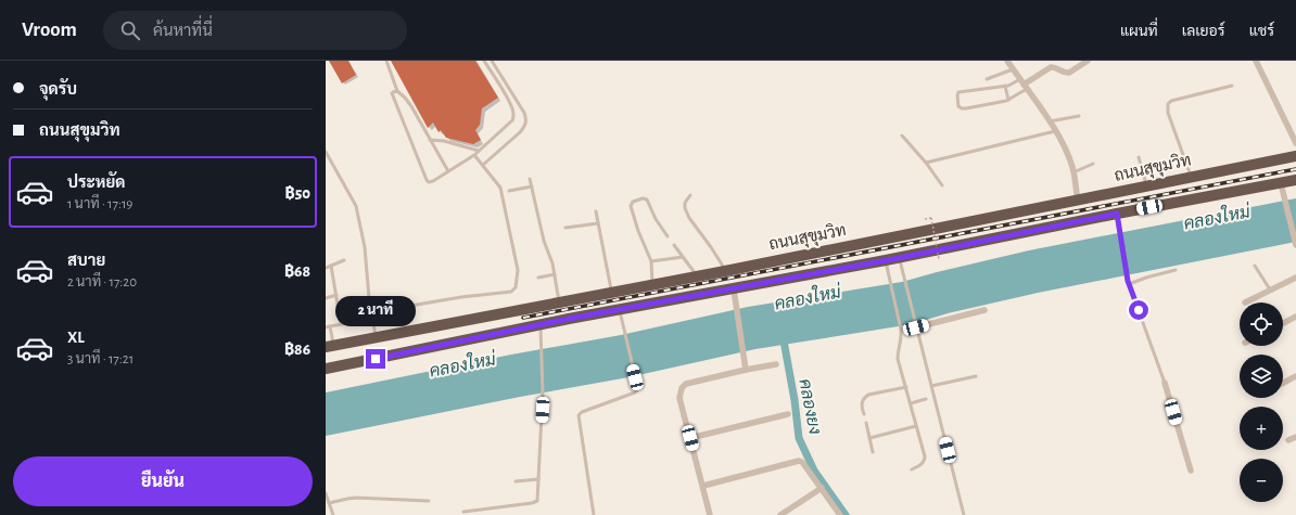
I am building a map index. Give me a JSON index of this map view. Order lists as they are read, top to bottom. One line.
{"streets":{"highway":["ถนนสุขุมวิท"]},"water":["คลองใหม่","คลองยง"],"page":{"header":"Vroom","search":"ค้นหาที่นี่","nav":["แผนที่","เลเยอร์","แชร์"],"banner":["จุดรับ","ถนนสุขุมวิท"],"list":[{"name":"ประหยัด","note":"1 นาที · 17:19","value":"฿50"},{"name":"สบาย","note":"2 นาที · 17:20","value":"฿68"},{"name":"XL","note":"3 นาที · 17:21","value":"฿86"}],"bubble":"2 นาที","map_buttons":["+","−"],"buttons":"ยืนยัน"}}
